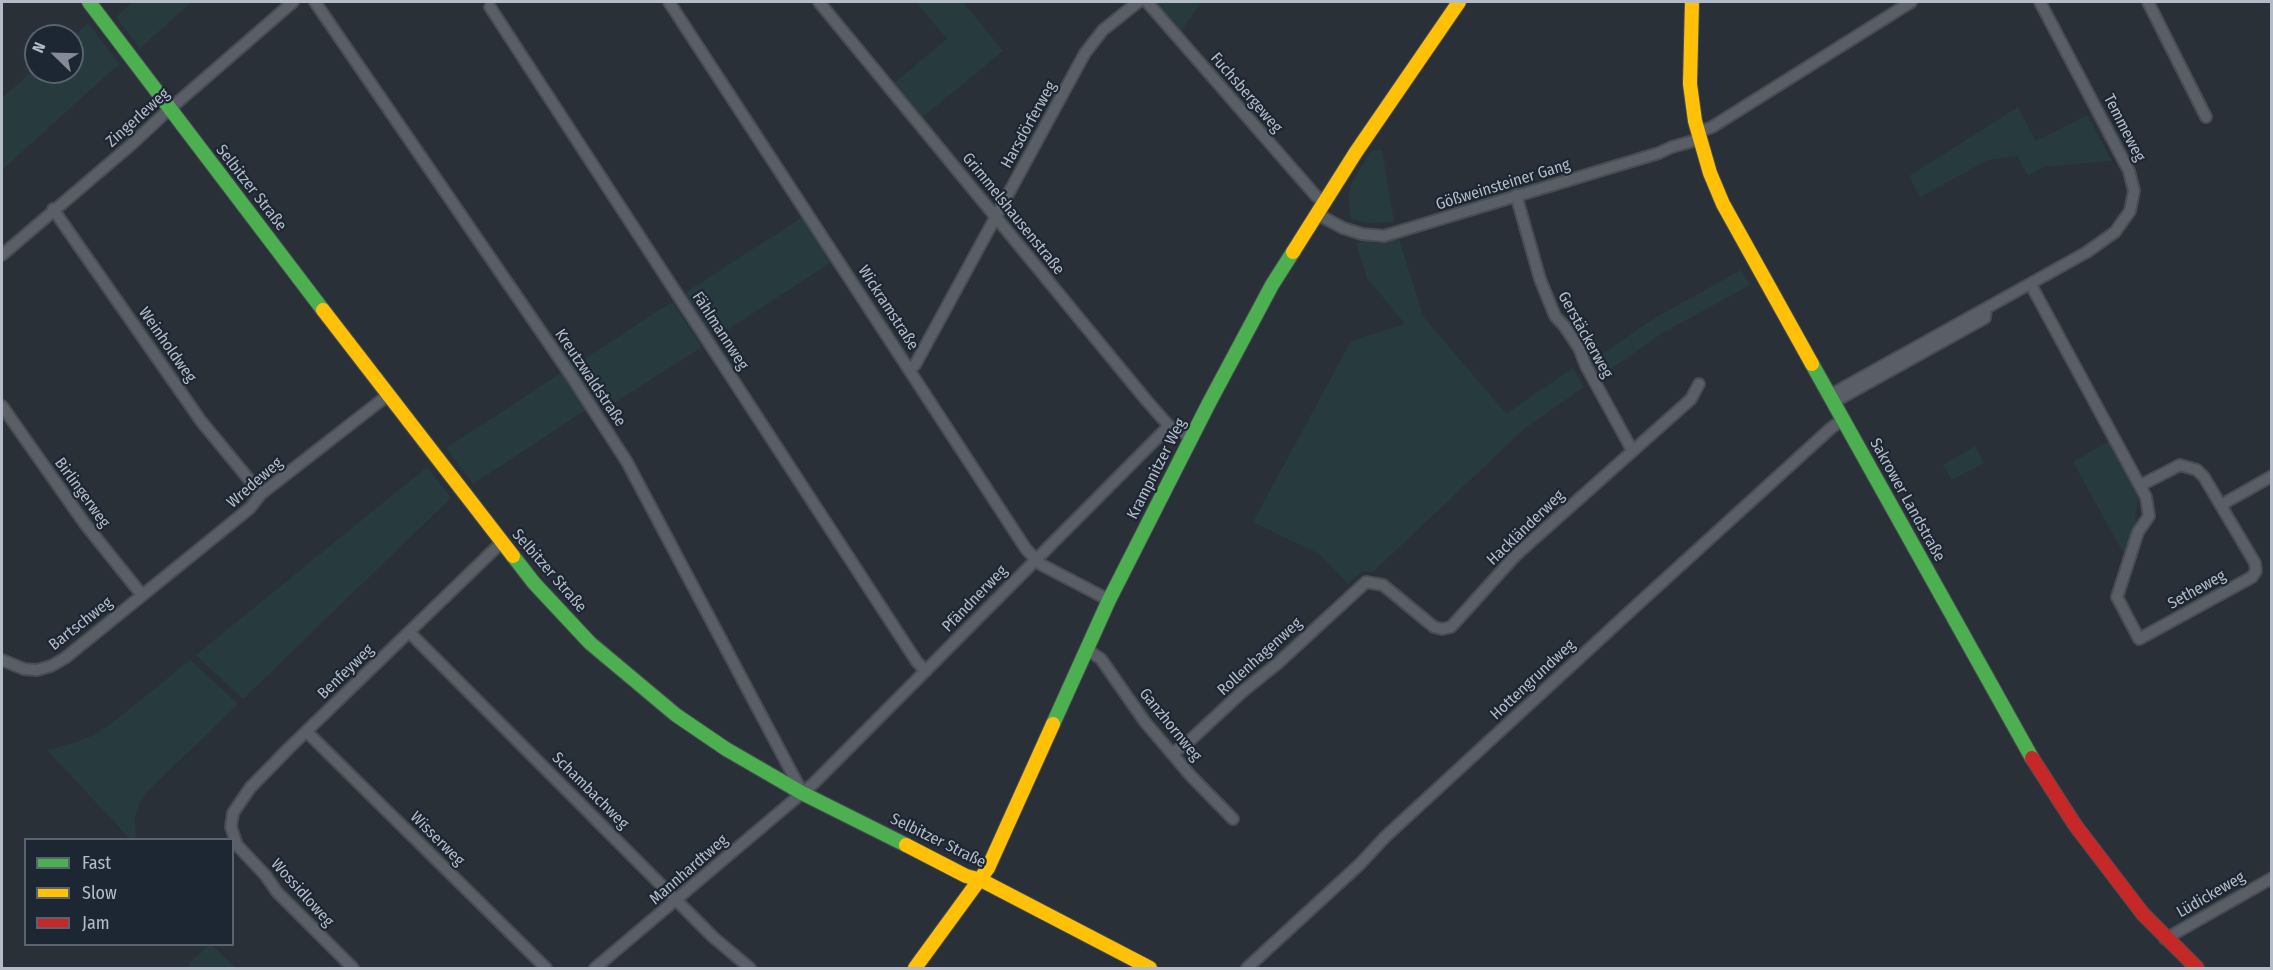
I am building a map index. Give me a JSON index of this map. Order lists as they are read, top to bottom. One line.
{"streets":{"street":["Fuchsbergeweg","Zingerleweg","Harsdörferweg","Temmeweg","Gößweinsteiner Gang","Selbitzer Straße","Grimmelshausenstraße","Wickramstraße","Fählmannweg","Gerstäckerweg","Weinholdweg","Kreutzwaldstraße","Krampnitzer Weg","Wredeweg","Birlingerweg","Sakrower Landstraße","Hackländerweg","Setheweg","Pfändnerweg","Bartschweg","Rollenhagenweg","Benfeyweg","Hottengrundweg","Ganzhornweg","Schambachweg","Wisserweg","Mannhardtweg","Wossidloweg","Lüdickeweg"]},"crossings":[["Fuchsbergeweg","Gößweinsteiner Gang"],["Fuchsbergeweg","Krampnitzer Weg"],["Zingerleweg","Selbitzer Straße"],["Zingerleweg","Weinholdweg"],["Harsdörferweg","Grimmelshausenstraße"],["Harsdörferweg","Wickramstraße"],["Temmeweg","Sakrower Landstraße"],["Temmeweg","Setheweg"],["Gößweinsteiner Gang","Gerstäckerweg"],["Gößweinsteiner Gang","Krampnitzer Weg"],["Gößweinsteiner Gang","Sakrower Landstraße"],["Selbitzer Straße","Kreutzwaldstraße"],["Selbitzer Straße","Krampnitzer Weg"],["Selbitzer Straße","Wredeweg"],["Selbitzer Straße","Pfändnerweg"],["Selbitzer Straße","Benfeyweg"],["Selbitzer Straße","Mannhardtweg"],["Grimmelshausenstraße","Krampnitzer Weg"],["Grimmelshausenstraße","Pfändnerweg"],["Wickramstraße","Krampnitzer Weg"],["Wickramstraße","Pfändnerweg"],["Fählmannweg","Pfändnerweg"],["Gerstäckerweg","Hackländerweg"],["Weinholdweg","Wredeweg"],["Kreutzwaldstraße","Pfändnerweg"],["Kreutzwaldstraße","Mannhardtweg"],["Krampnitzer Weg","Ganzhornweg"],["Wredeweg","Birlingerweg"],["Wredeweg","Bartschweg"],["Birlingerweg","Bartschweg"],["Sakrower Landstraße","Hottengrundweg"],["Sakrower Landstraße","Lüdickeweg"],["Hackländerweg","Rollenhagenweg"],["Pfändnerweg","Mannhardtweg"],["Rollenhagenweg","Ganzhornweg"],["Benfeyweg","Schambachweg"],["Benfeyweg","Wisserweg"],["Benfeyweg","Wossidloweg"],["Schambachweg","Mannhardtweg"]],"legend":["Fast","Slow","Jam"],"north":"top left"}
